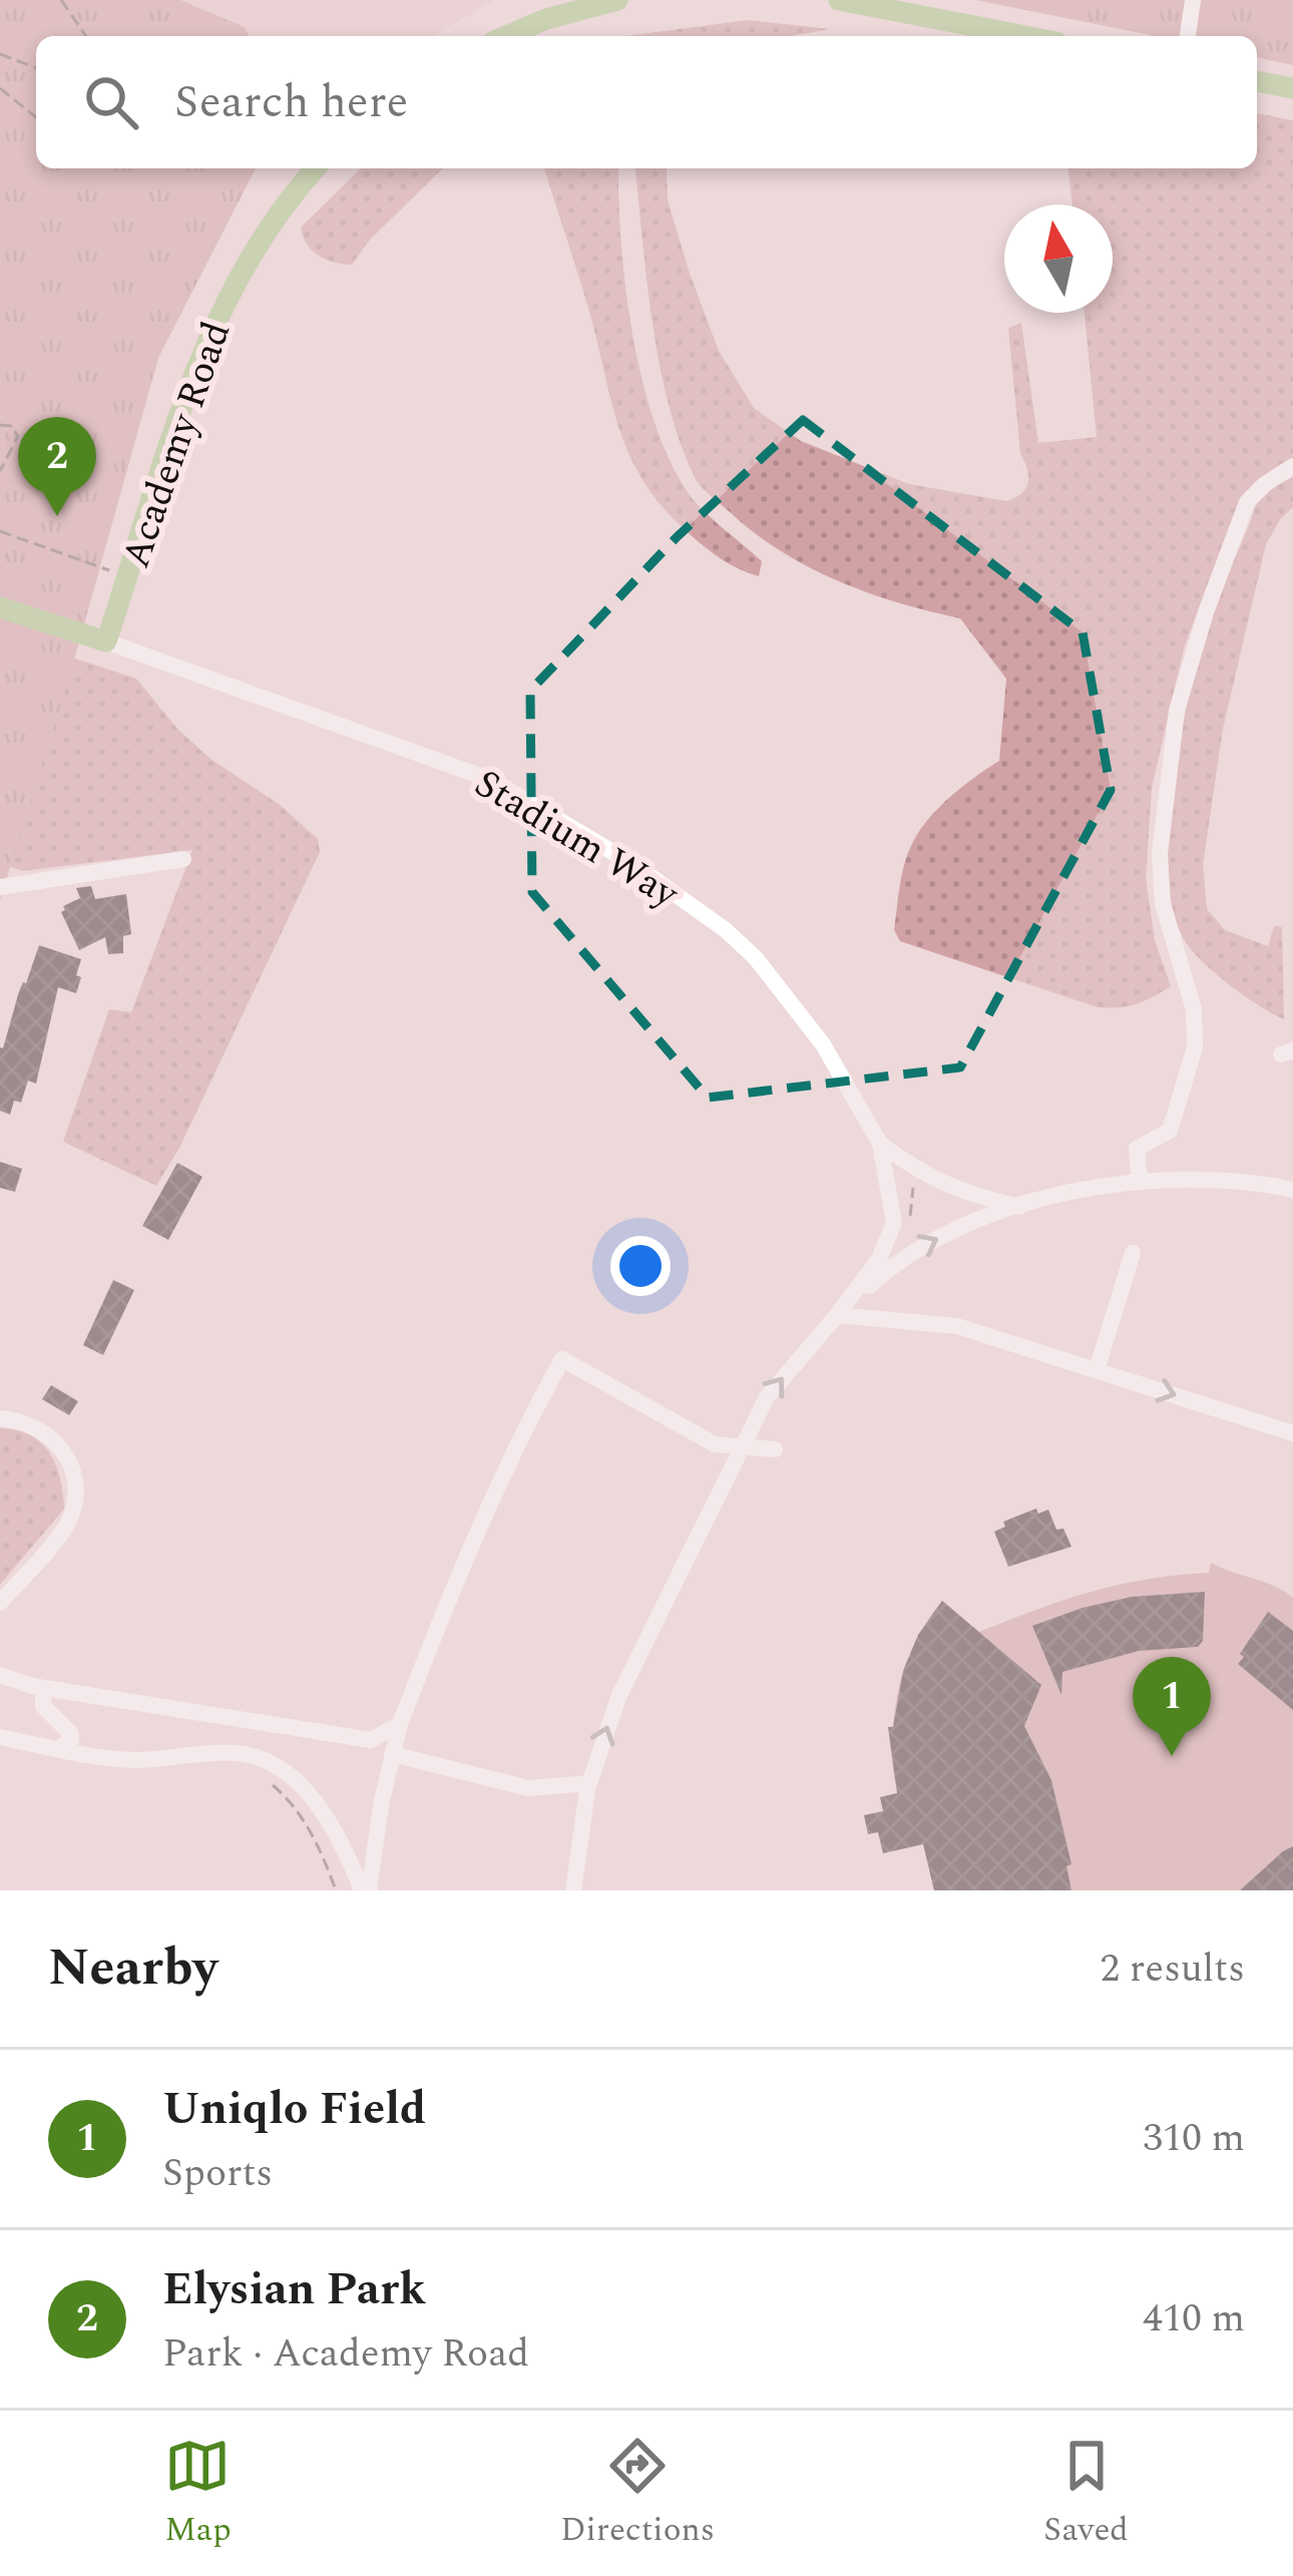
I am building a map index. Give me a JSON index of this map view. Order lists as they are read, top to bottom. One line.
{"streets":{"main road":["Academy Road"],"street":["Stadium Way"]},"crossings":[["Academy Road","Stadium Way"]],"north":"top","page":{"search":"Search here","pins":["2","1"],"heading":["Nearby","2 results"],"list":[{"mark":"1","name":"Uniqlo Field","note":"Sports","value":"310 m"},{"mark":"2","name":"Elysian Park","note":"Park · Academy Road","value":"410 m"}],"nav":["Map","Directions","Saved"]}}
